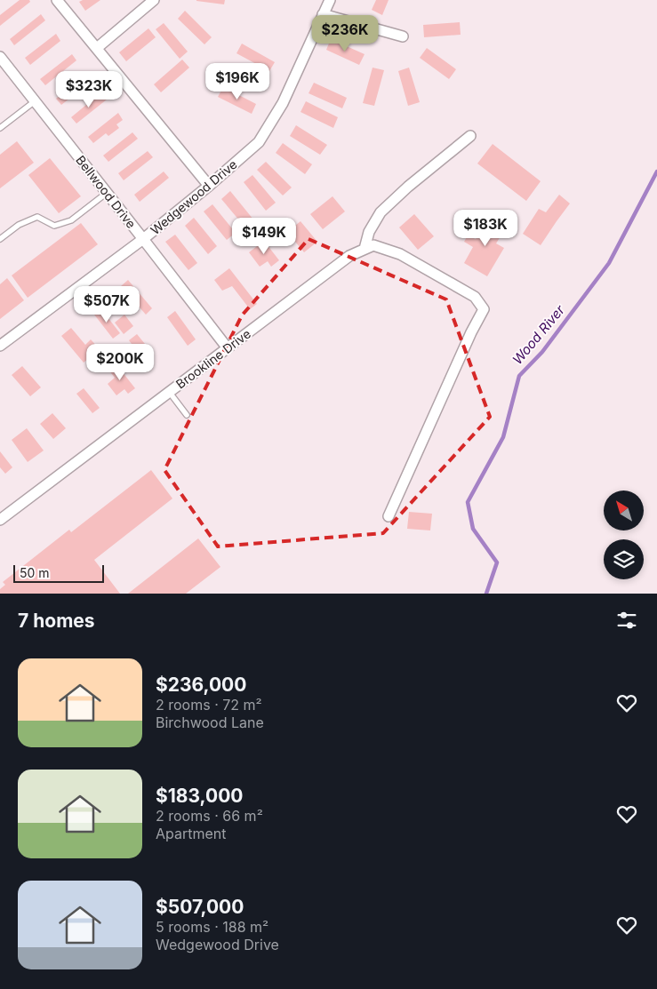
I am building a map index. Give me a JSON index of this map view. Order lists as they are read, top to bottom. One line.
{"streets":{"street":["Bellwood Drive","Wedgewood Drive","Brookline Drive"]},"crossings":[["Bellwood Drive","Wedgewood Drive"],["Bellwood Drive","Brookline Drive"]],"water":["Wood River"],"scale_bar":"50 m","north":"top left","page":{"price":["$236K","$196K","$323K","$183K","$149K","$507K","$200K"],"scale":"50 m","heading":"7 homes","list":[{"name":"$236,000","note":"2 rooms · 72 m² · Birchwood Lane"},{"name":"$183,000","note":"2 rooms · 66 m² · Apartment"},{"name":"$507,000","note":"5 rooms · 188 m² · Wedgewood Drive"}]}}
